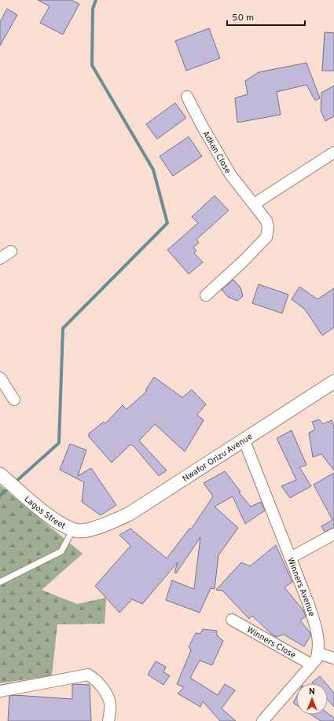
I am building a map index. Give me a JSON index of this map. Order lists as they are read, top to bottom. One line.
{"streets":{"street":["Adkan Close","Nwafor Orizu Avenue","Lagos Street","Winners Avenue","Winners Close"]},"crossings":[["Nwafor Orizu Avenue","Lagos Street"],["Nwafor Orizu Avenue","Winners Avenue"]],"scale_bar":"50 m","north":"top"}
